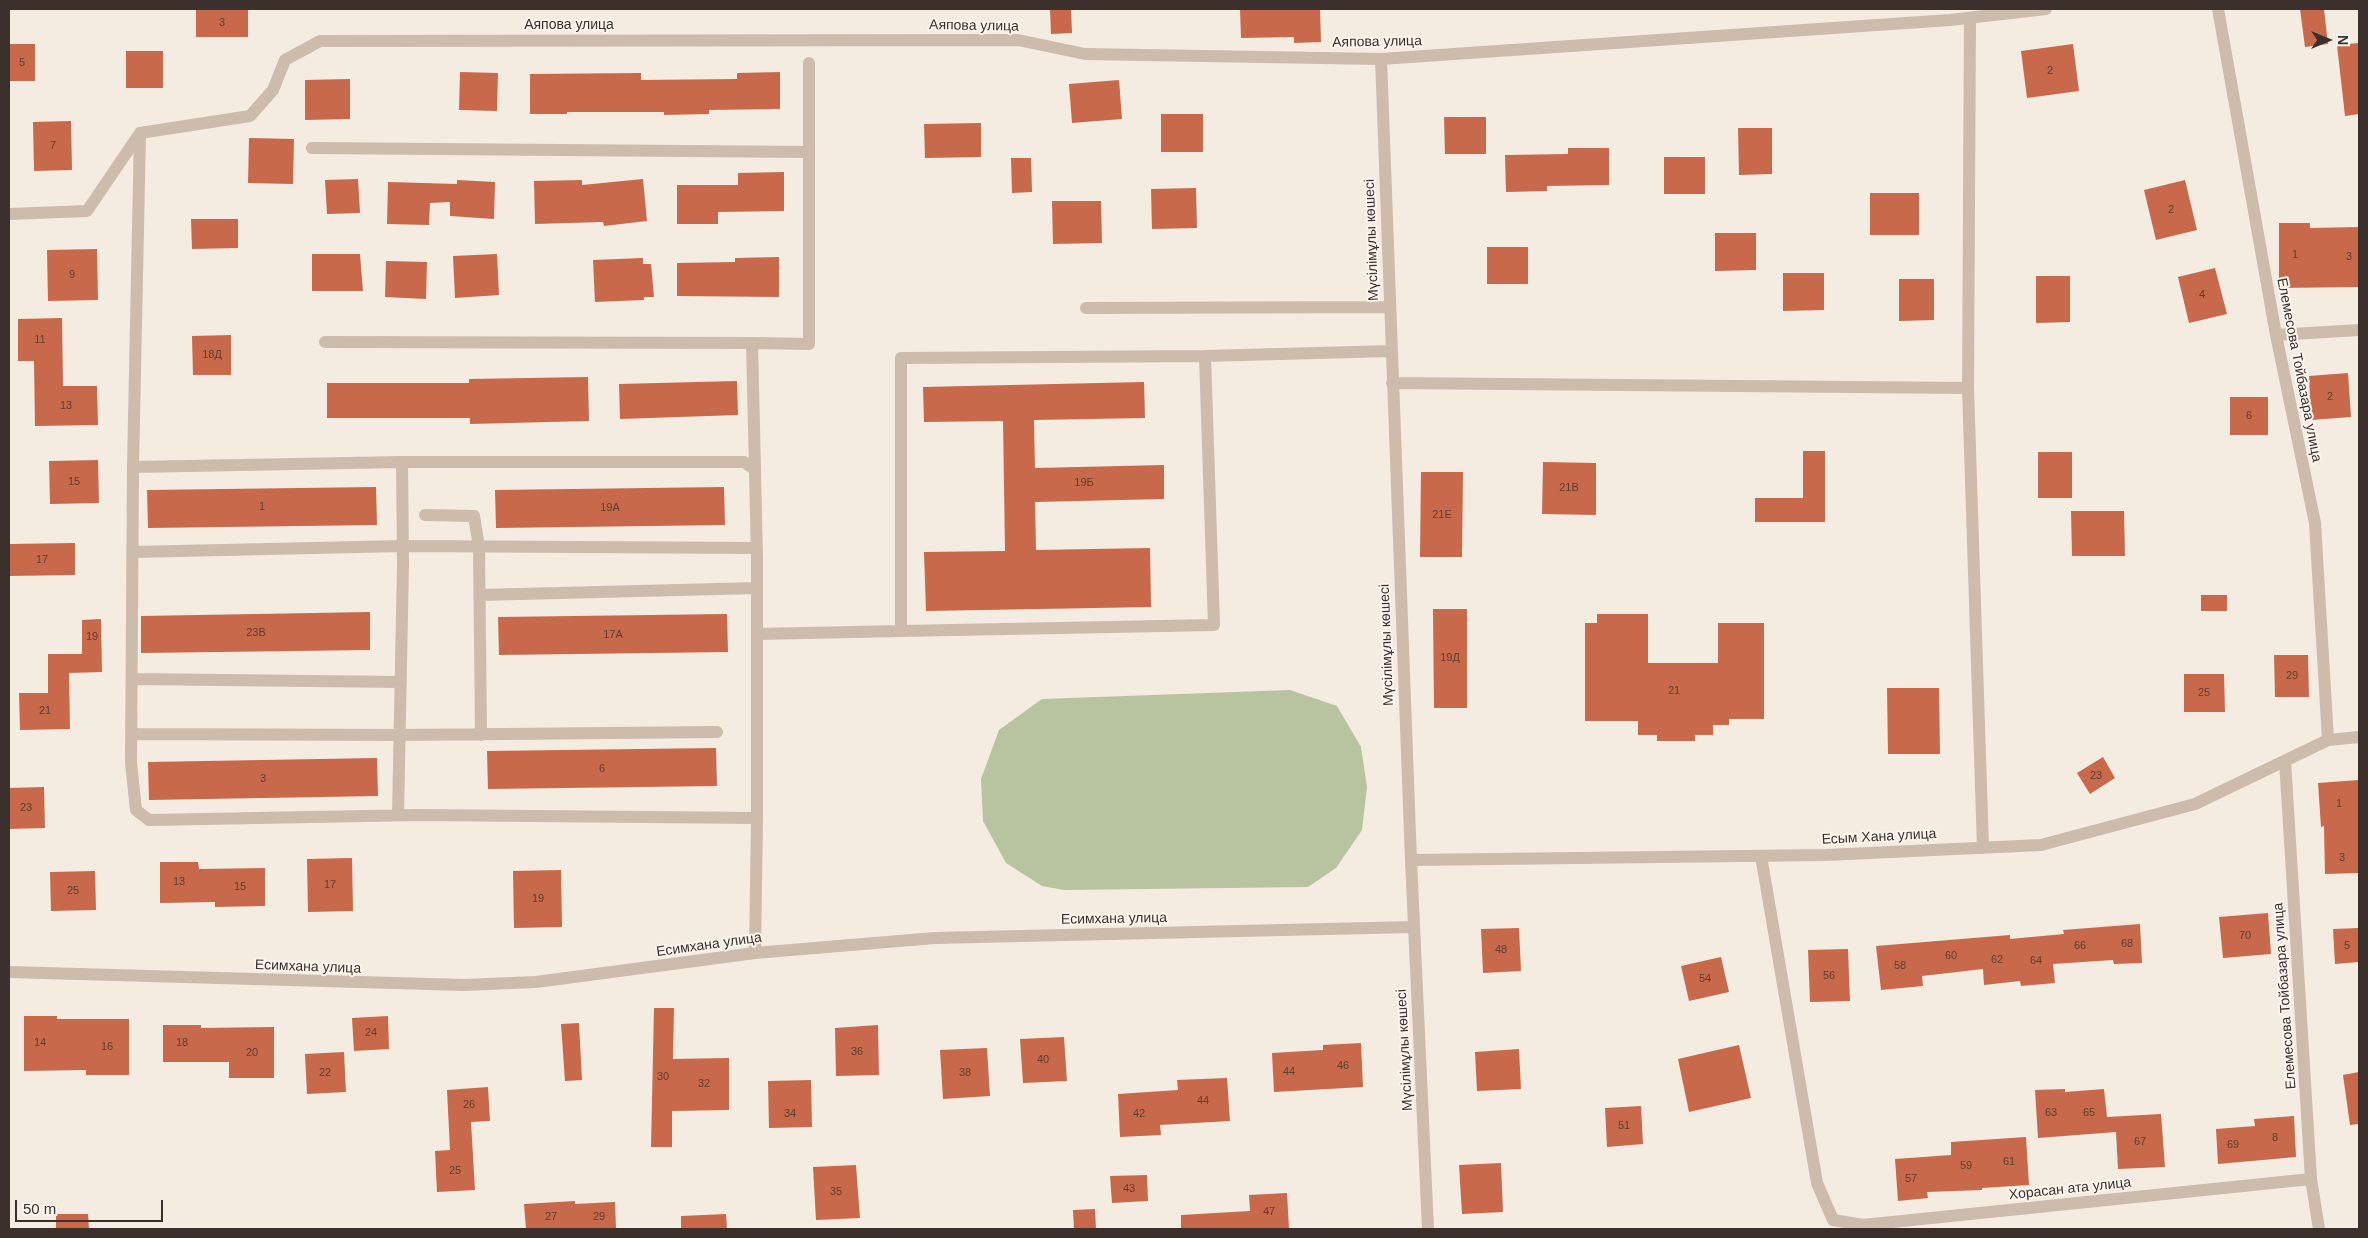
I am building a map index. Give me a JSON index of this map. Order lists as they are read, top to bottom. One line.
{"streets":{"street":["Аяпова улица","Мүсілімұлы көшесі","Елемесова Тойбазара улица","Есым Хана улица","Есимхана улица","Хорасан ата улица"]},"crossings":[["Аяпова улица","Мүсілімұлы көшесі"],["Мүсілімұлы көшесі","Есым Хана улица"],["Мүсілімұлы көшесі","Есимхана улица"],["Елемесова Тойбазара улица","Есым Хана улица"],["Елемесова Тойбазара улица","Хорасан ата улица"],["Есым Хана улица","Хорасан ата улица"]],"house_numbers":["3","5","2","7","2","1","3","9","4","11","18Д","2","13","6","15","19Б","21В","1","19А","21Е","17","23В","17А","19","19Д","29","21","25","21","6","23","3","1","23","3","13","17","15","25","19","70","68","66","5","48","60","62","64","58","56","54","24","14","18","16","36","20","40","46","44","22","38","30","32","44","26","63","65","34","42","51","8","67","69","61","59","25","57","43","35","47","27","29"],"scale_bar":"50 m","north":"right"}
